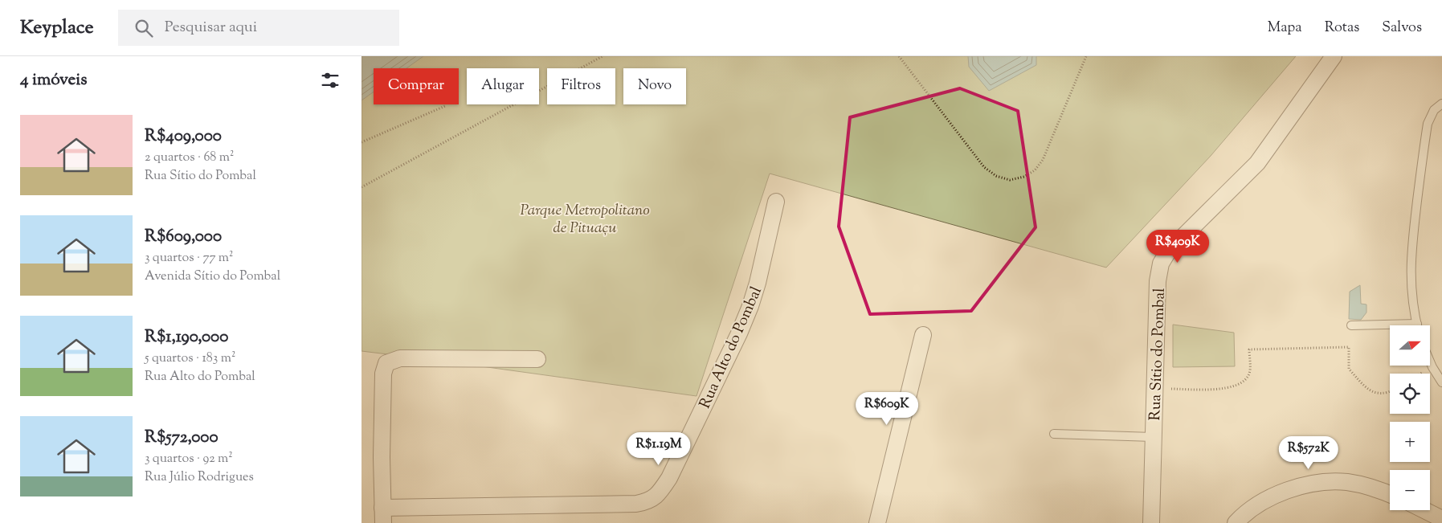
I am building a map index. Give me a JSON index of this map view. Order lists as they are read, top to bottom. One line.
{"streets":{"street":["Rua Alto do Pombal","Rua Sítio do Pombal"]},"parks":["Parque Metropolitano de Pituaçu"],"north":"right","page":{"header":"Keyplace","search":"Pesquisar aqui","nav":["Mapa","Rotas","Salvos"],"heading":"4 imóveis","chip":["Comprar","Alugar","Filtros","Novo"],"list":[{"name":"R$409,000","note":"2 quartos · 68 m² · Rua Sítio do Pombal"},{"name":"R$609,000","note":"3 quartos · 77 m² · Avenida Sítio do Pombal"},{"name":"R$1,190,000","note":"5 quartos · 183 m² · Rua Alto do Pombal"},{"name":"R$572,000","note":"3 quartos · 92 m² · Rua Júlio Rodrigues"}],"price":["R$409K","R$609K","R$1.19M","R$572K"],"map_buttons":["+","−"]}}
